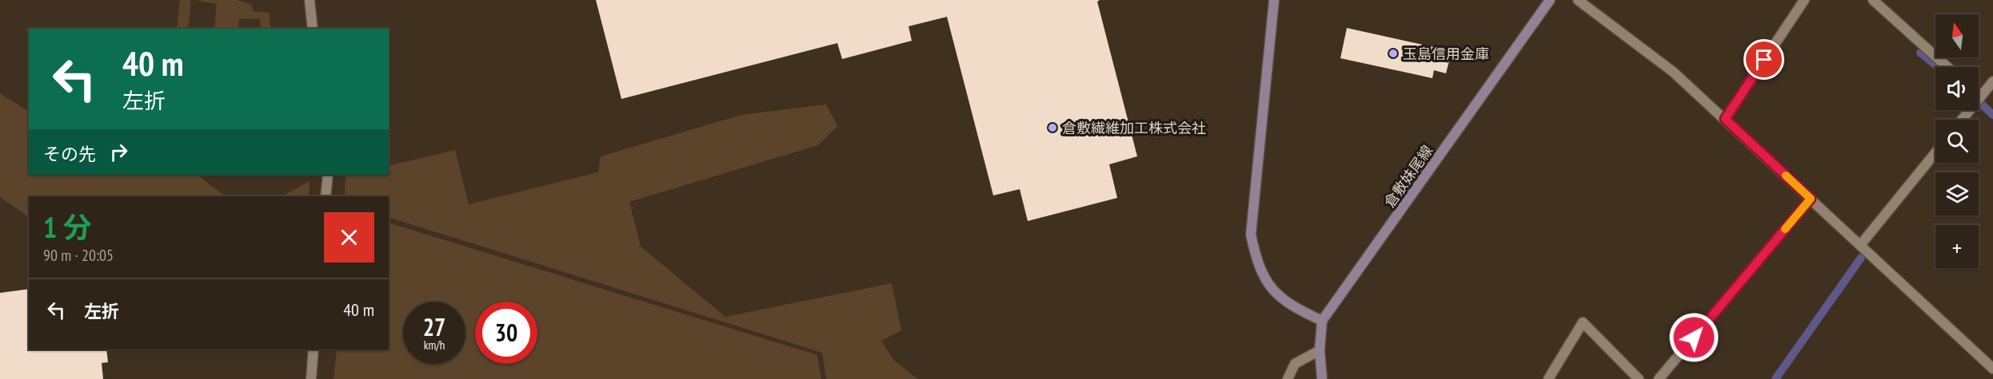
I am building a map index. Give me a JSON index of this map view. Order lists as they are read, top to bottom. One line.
{"streets":{"main road":["倉敷妹尾線"]},"places":["玉島信用金庫","倉敷繊維加工株式会社"],"north":"top","page":{"map_buttons":"+","turn":["40 m","左折"],"then":"その先","heading":["1 分","90 m · 20:05"],"list":[{"name":"左折","value":"40 m"}],"speed":"27 km/h","limit":"30"}}
